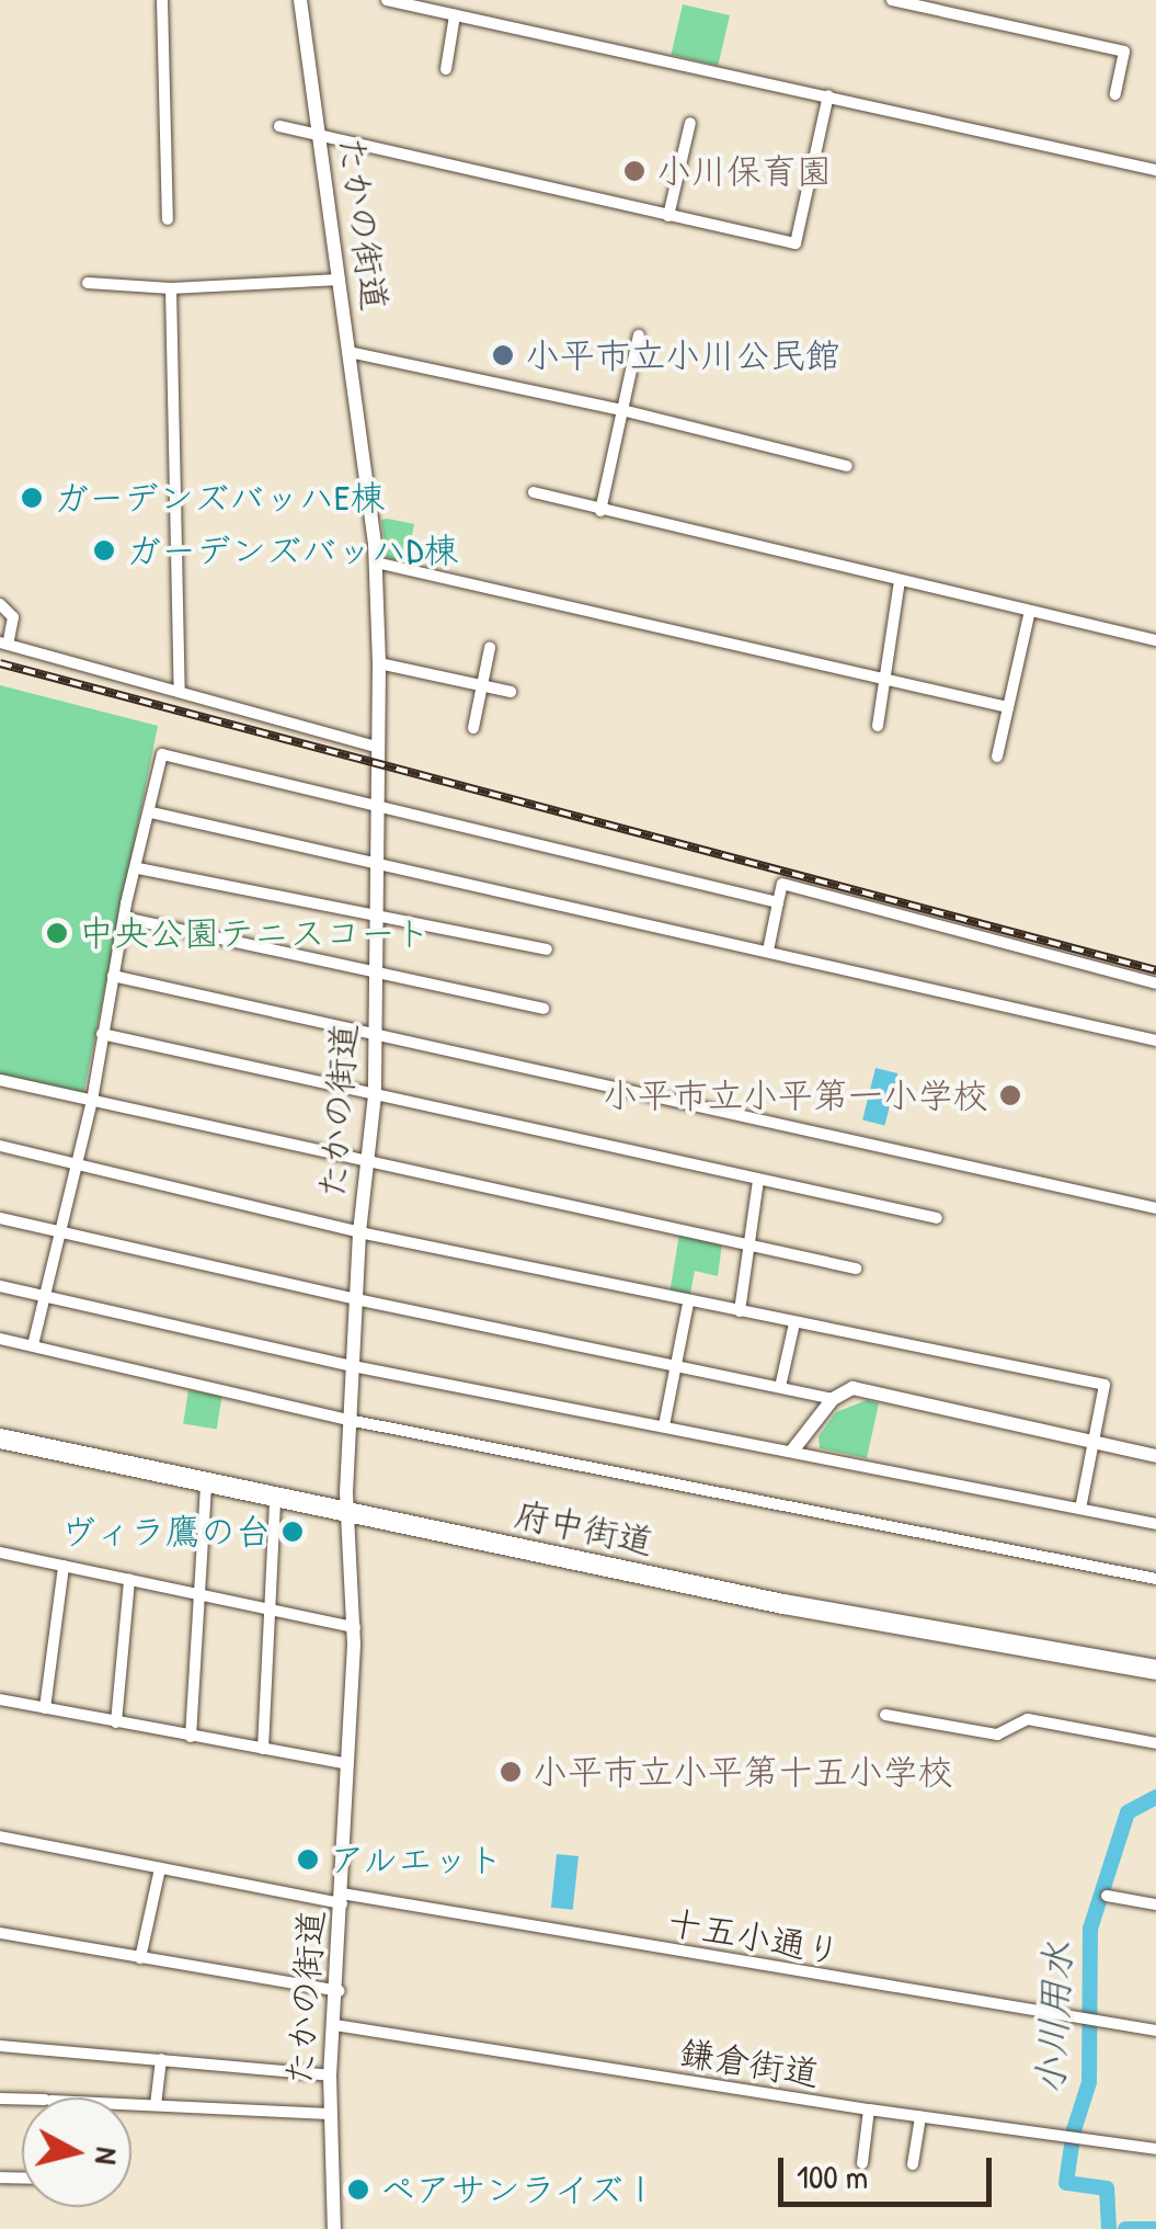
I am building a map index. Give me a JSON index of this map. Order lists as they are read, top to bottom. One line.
{"streets":{"main road":["府中街道"],"street":["たかの街道","十五小通り","鎌倉街道"]},"crossings":[["たかの街道","府中街道"],["たかの街道","十五小通り"],["たかの街道","鎌倉街道"]],"water":["小川用水"],"places":["小川保育園","小平市立小川公民館","ガーデンズバッハE棟","ガーデンズバッハD棟","中央公園テニスコート","小平市立小平第一小学校","ヴィラ鷹の台","小平市立小平第十五小学校","アルエット","ペアサンライズⅠ"],"scale_bar":"100 m","north":"right"}
